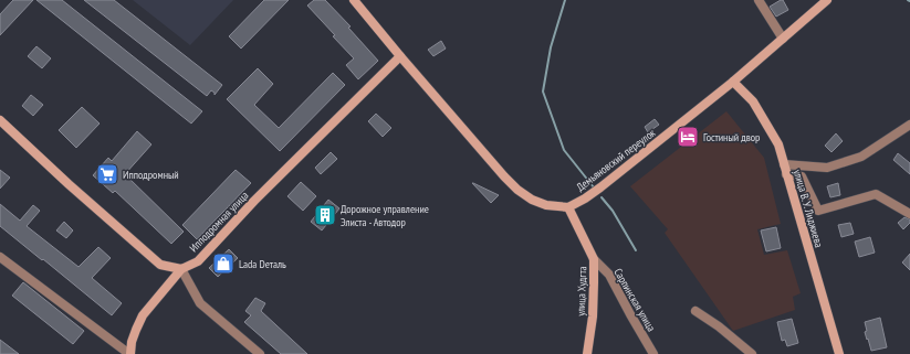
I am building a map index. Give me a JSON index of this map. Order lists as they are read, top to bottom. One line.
{"streets":{"main road":["Демьяновский переулок","улица В. У. Лиджиева","Ипподромная улица","улица Худгта"],"street":["Сарпинская улица"]},"crossings":[["Демьяновский переулок","улица В. У. Лиджиева"],["Демьяновский переулок","улица Худгта"],["улица Худгта","Сарпинская улица"]],"places":{"hotel":["Гостиный двор"],"supermarket":["Ипподромный"],"building":["Дорожное управление Элиста - Автодор"],"shop":["Lada Dеталь"]}}
